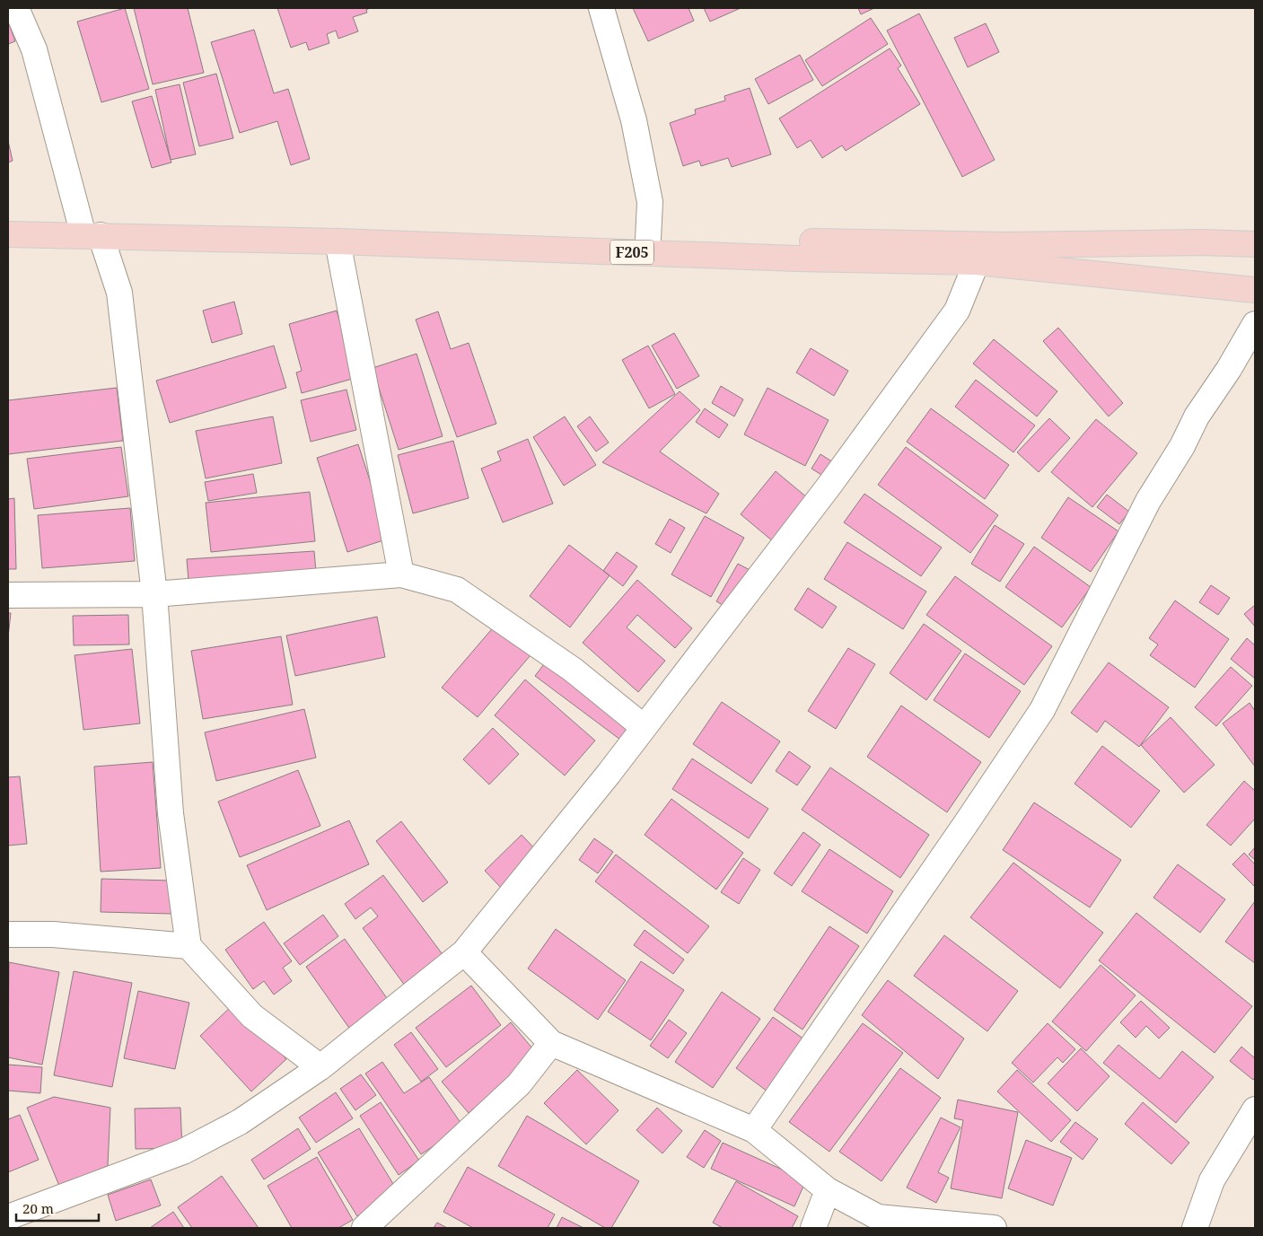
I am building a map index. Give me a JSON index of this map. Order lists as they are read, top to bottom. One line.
{"streets":{"main road":["F205"]},"scale_bar":"20 m"}
